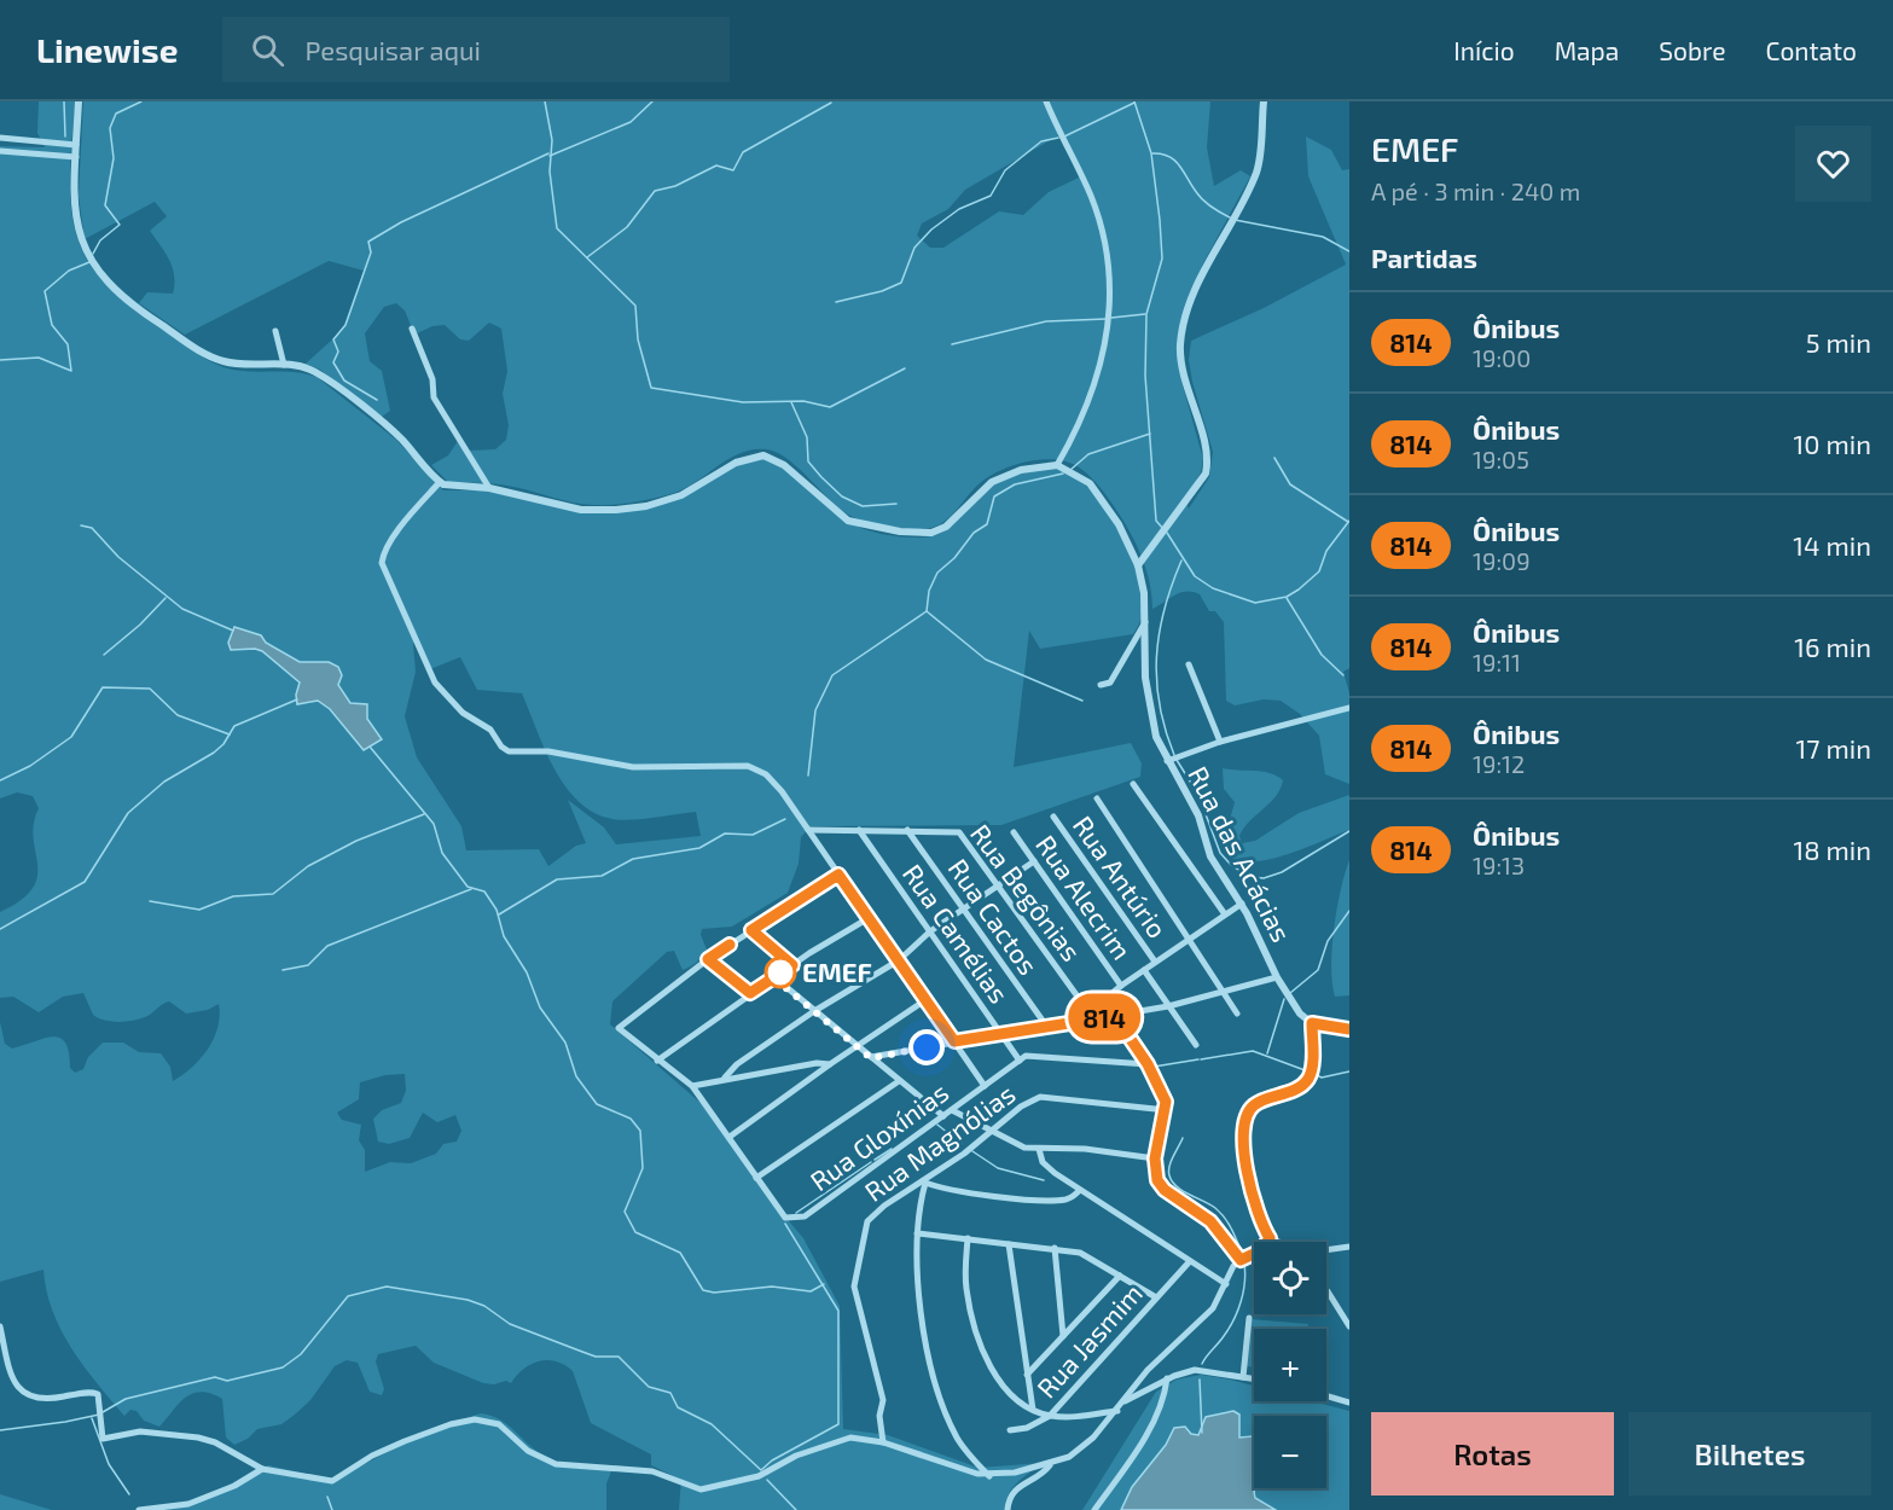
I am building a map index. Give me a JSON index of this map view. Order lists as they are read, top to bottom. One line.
{"streets":{"street":["Rua das Acácias","Rua Antúrio","Rua Begônias","Rua Alecrim","Rua Cactos","Rua Camélias","Rua Gloxínias","Rua Magnólias","Rua Jasmim"]},"crossings":[["Rua Begônias","Rua Cactos"],["Rua Camélias","Rua Gloxínias"]],"places":["EMEF"],"lines":["bus line 814"],"page":{"header":"Linewise","search":"Pesquisar aqui","nav":["Início","Mapa","Sobre","Contato"],"on_map":"814","heading":[["EMEF","A pé · 3 min · 240 m"],"Partidas"],"list":[{"mark":"814","name":"Ônibus","note":"19:00","value":"5 min"},{"mark":"814","name":"Ônibus","note":"19:05","value":"10 min"},{"mark":"814","name":"Ônibus","note":"19:09","value":"14 min"},{"mark":"814","name":"Ônibus","note":"19:11","value":"16 min"},{"mark":"814","name":"Ônibus","note":"19:12","value":"17 min"},{"mark":"814","name":"Ônibus","note":"19:13","value":"18 min"}],"map_buttons":["+","−"],"buttons":["Rotas","Bilhetes"]}}
